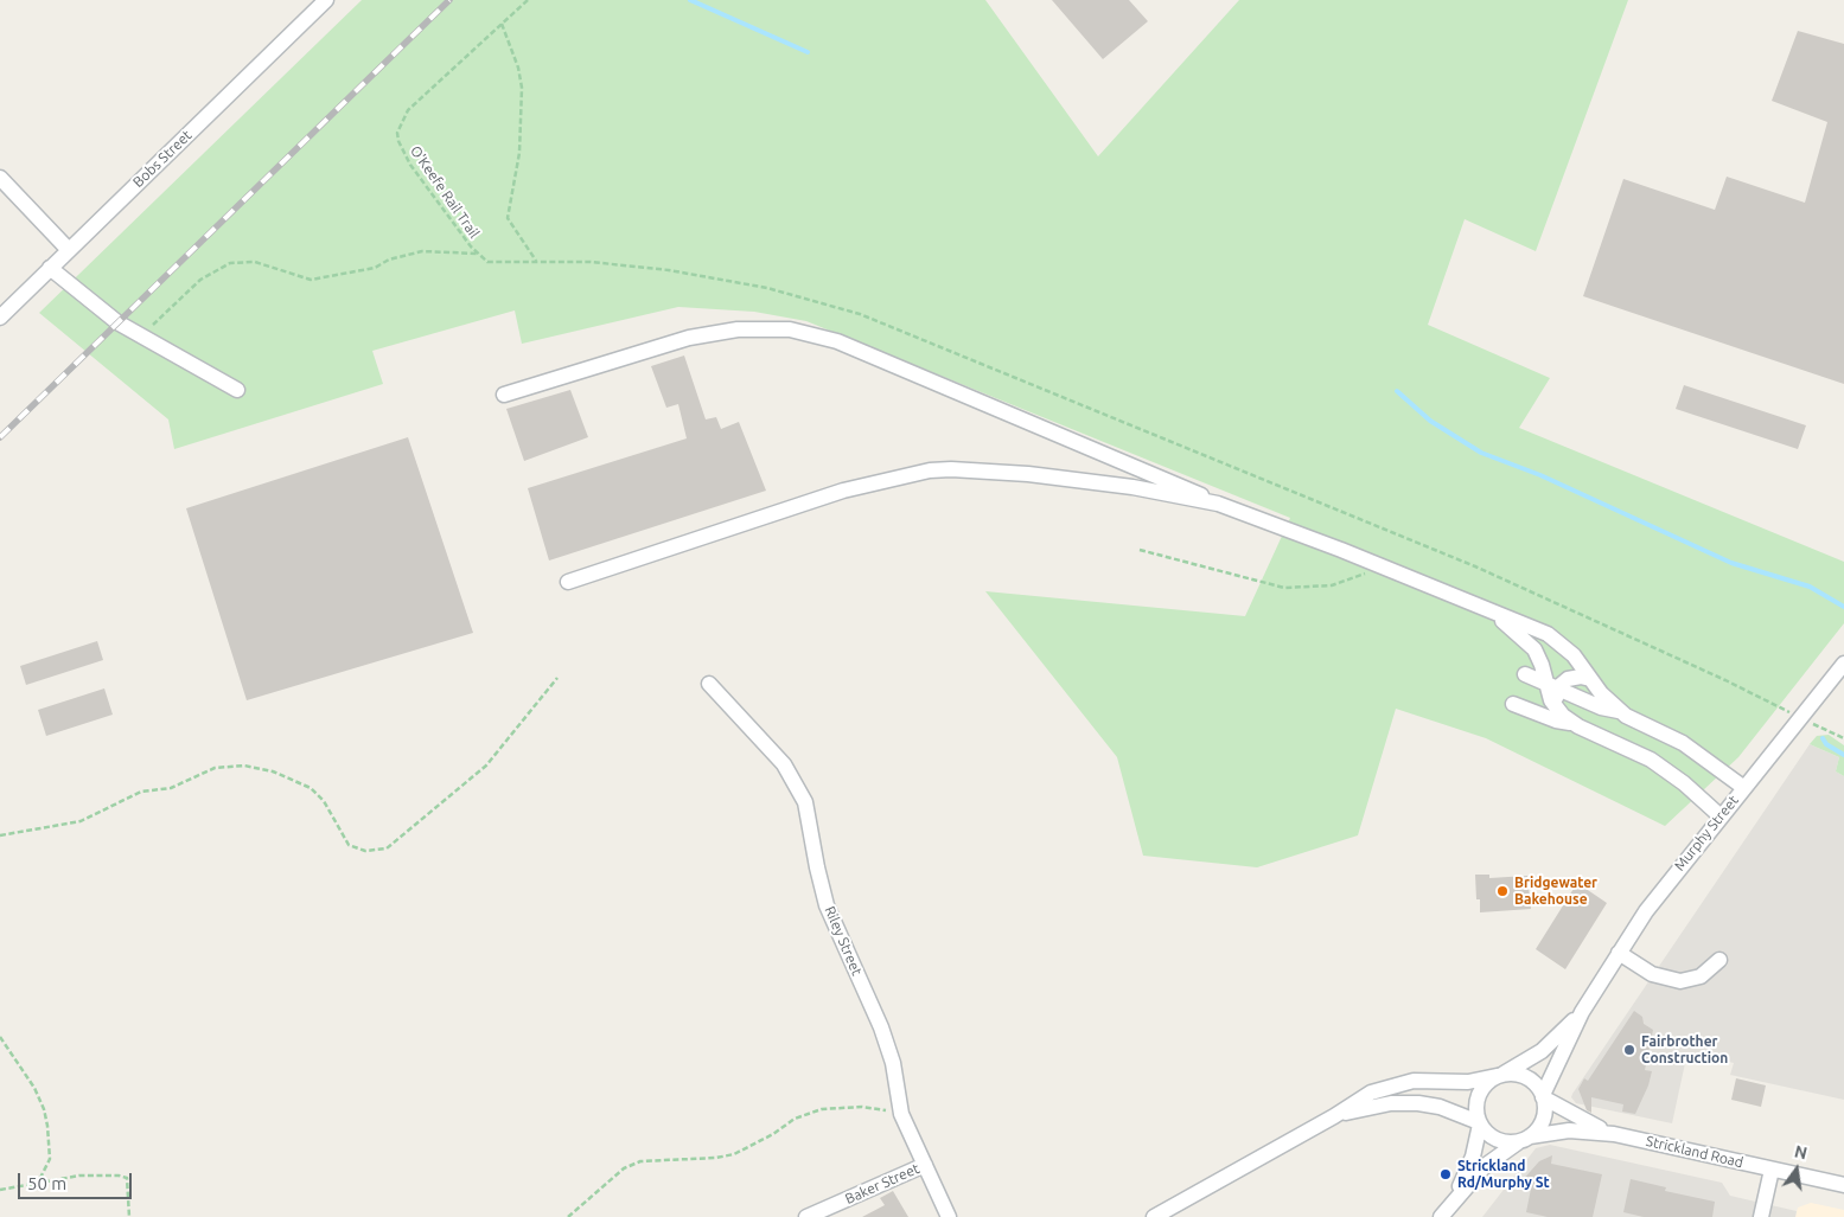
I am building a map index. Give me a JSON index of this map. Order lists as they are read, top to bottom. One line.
{"streets":{"street":["Bobs Street","Murphy Street","Riley Street","Strickland Road","Baker Street"],"path":["O'Keefe Rail Trail"]},"crossings":[["O'Keefe Rail Trail","Murphy Street"],["Murphy Street","Strickland Road"],["Riley Street","Baker Street"]],"places":["Bridgewater Bakehouse","Fairbrother Construction","Strickland Rd/Murphy St"],"scale_bar":"50 m","north":"top"}
